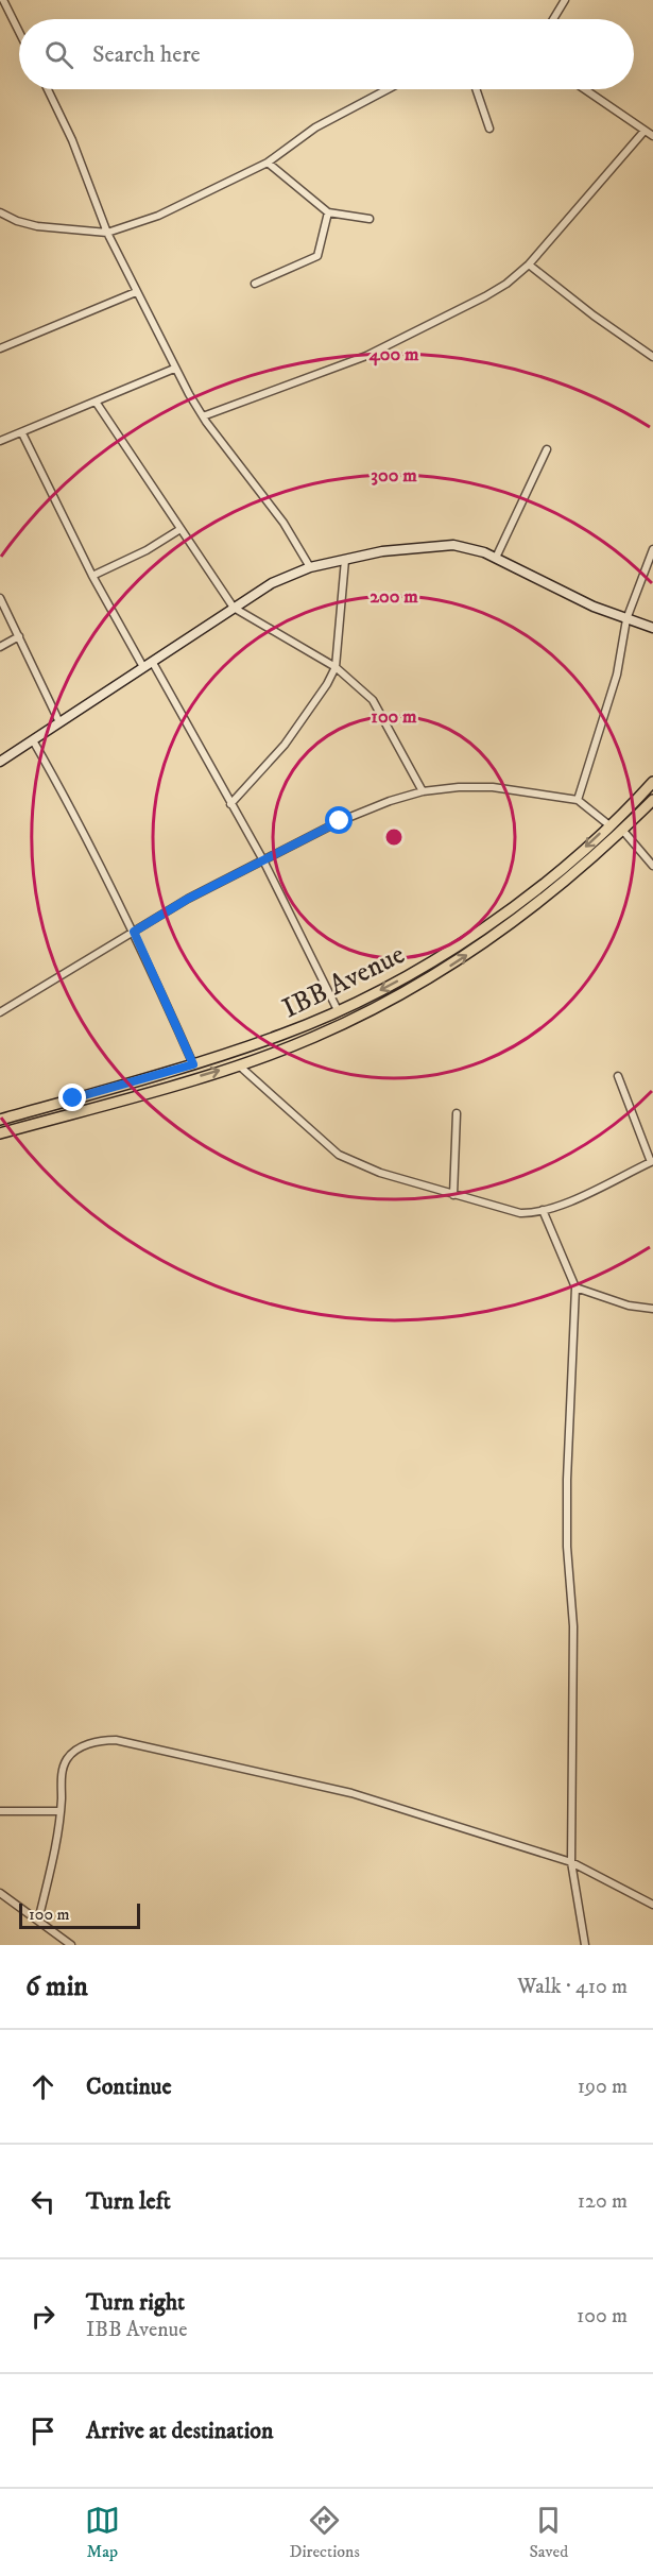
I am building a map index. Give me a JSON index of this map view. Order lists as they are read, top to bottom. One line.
{"streets":{"main road":["IBB Avenue"]},"scale_bar":"100 m","page":{"search":"Search here","scale":"100 m","heading":["6 min","Walk · 410 m"],"list":[["Continue","190 m"],["Turn left","120 m"],["Turn right","IBB Avenue","100 m"],"Arrive at destination"],"nav":["Map","Directions","Saved"]},"rings":["400 m","300 m","200 m","100 m"]}
